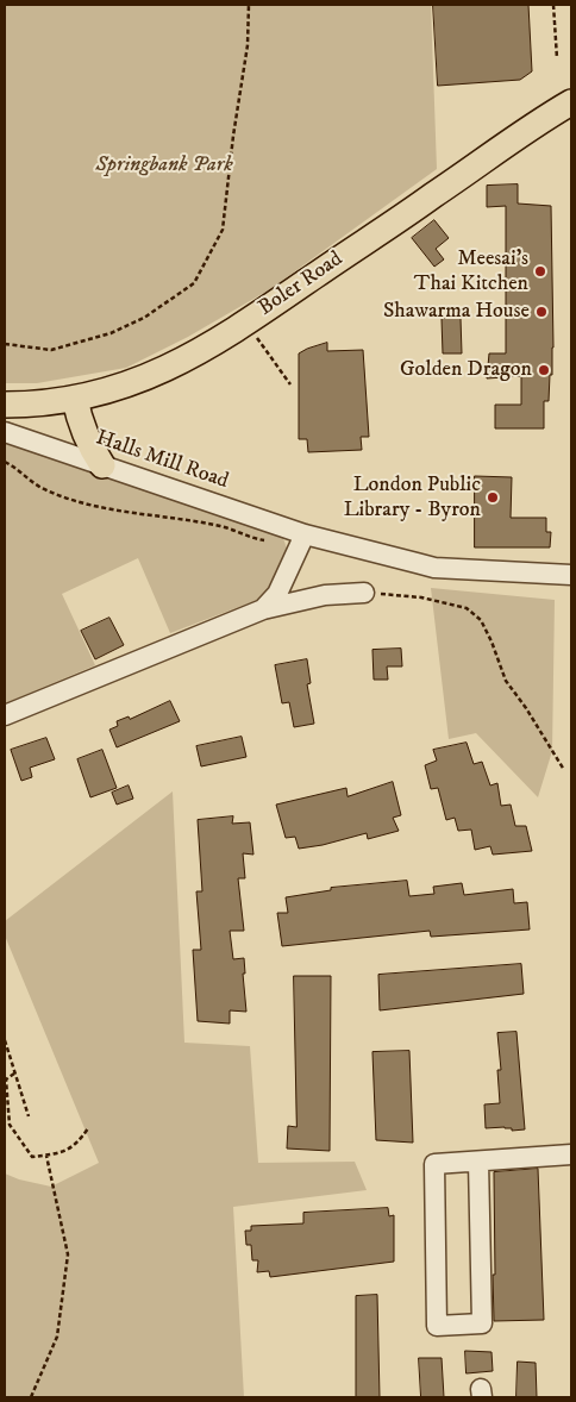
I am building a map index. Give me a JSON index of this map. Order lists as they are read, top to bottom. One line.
{"streets":{"main road":["Boler Road"],"street":["Halls Mill Road"]},"parks":["Springbank Park"],"places":["Meesai's Thai Kitchen","Shawarma House","Golden Dragon","London Public Library - Byron"]}
